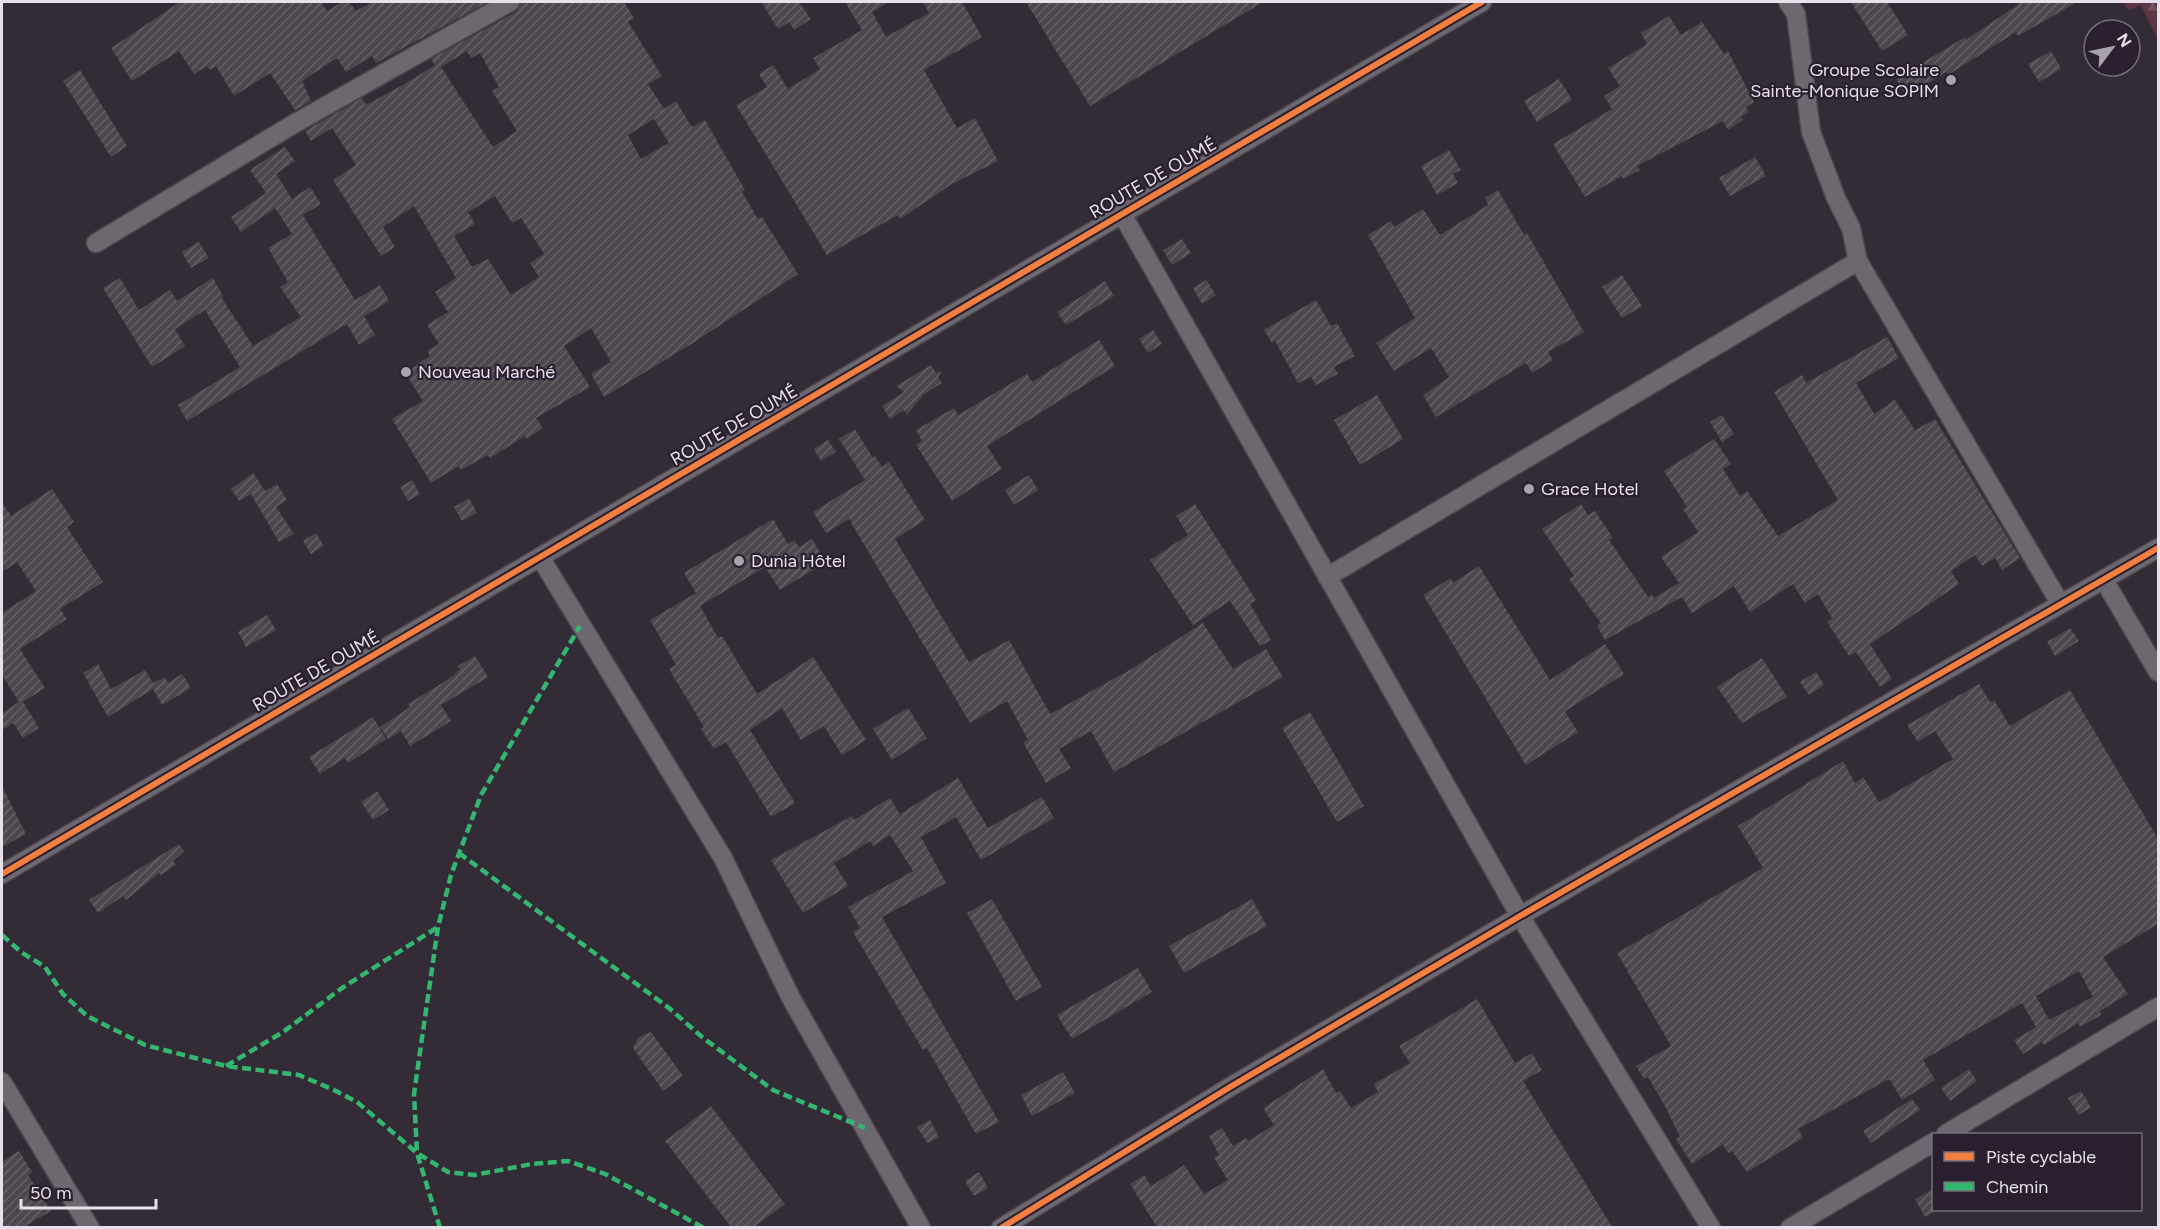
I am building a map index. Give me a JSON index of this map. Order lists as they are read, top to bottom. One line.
{"streets":{"street":["ROUTE DE OUMÉ"]},"places":["Groupe Scolaire Sainte-Monique SOPIM","Nouveau Marché","Grace Hotel","Dunia Hôtel"],"legend":["Piste cyclable","Chemin"],"scale_bar":"50 m","north":"top right"}
